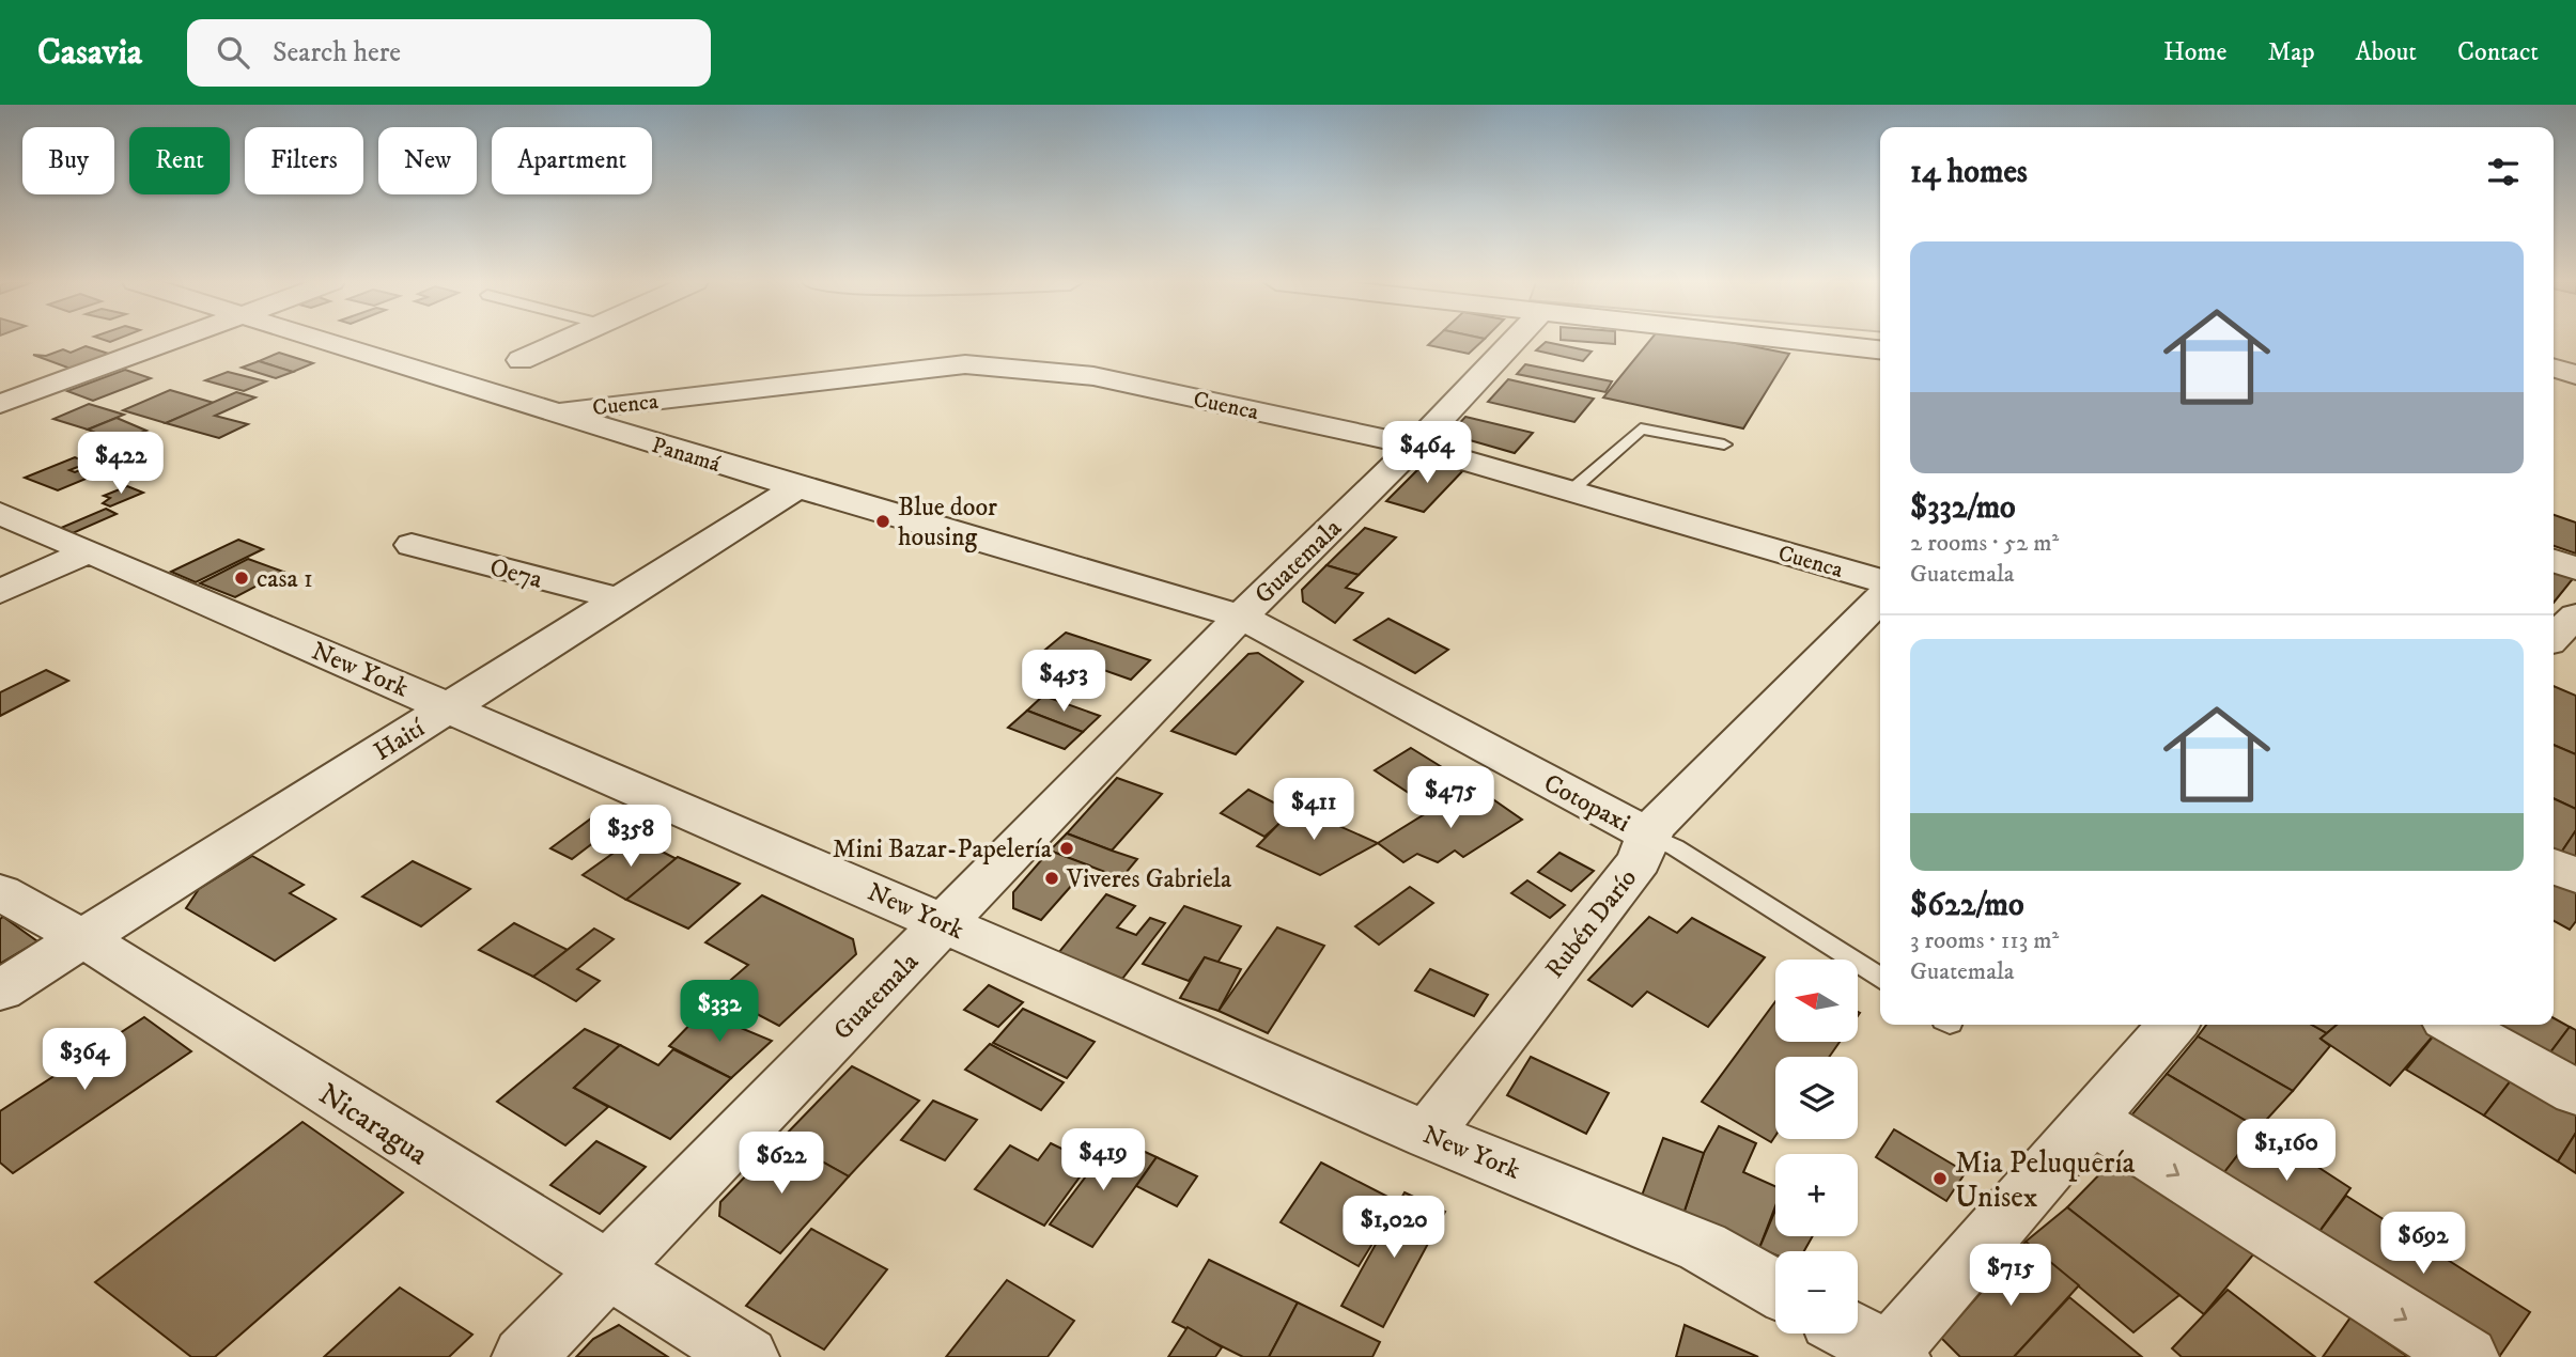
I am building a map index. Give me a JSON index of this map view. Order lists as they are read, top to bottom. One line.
{"streets":{"street":["Cuenca","Panamá","Guatemala","Oe7a","New York","Haití","Cotopaxi","Rubén Darío","Nicaragua"]},"crossings":[["Cuenca","Panamá"],["Cuenca","Guatemala"],["Panamá","Guatemala"],["Panamá","Haití"],["Panamá","Cotopaxi"],["Guatemala","New York"],["Guatemala","Cotopaxi"],["Guatemala","Nicaragua"],["Oe7a","Haití"],["New York","Haití"],["New York","Rubén Darío"],["Haití","Nicaragua"],["Cotopaxi","Rubén Darío"]],"places":["Blue door housing","casa 1","Mini Bazar-Papelería","Viveres Gabriela","Mia Peluquería Unisex"],"north":"left","page":{"header":"Casavia","search":"Search here","nav":["Home","Map","About","Contact"],"chip":["Buy","Rent","Filters","New","Apartment"],"heading":"14 homes","list":[{"name":"$332/mo","note":"2 rooms · 52 m² · Guatemala"},{"name":"$622/mo","note":"3 rooms · 113 m² · Guatemala"}],"price":["$464","$422","$453","$475","$411","$358","$332","$364","$1,160","$419","$622","$1,020","$692","$715"],"map_buttons":["+","−"]}}
